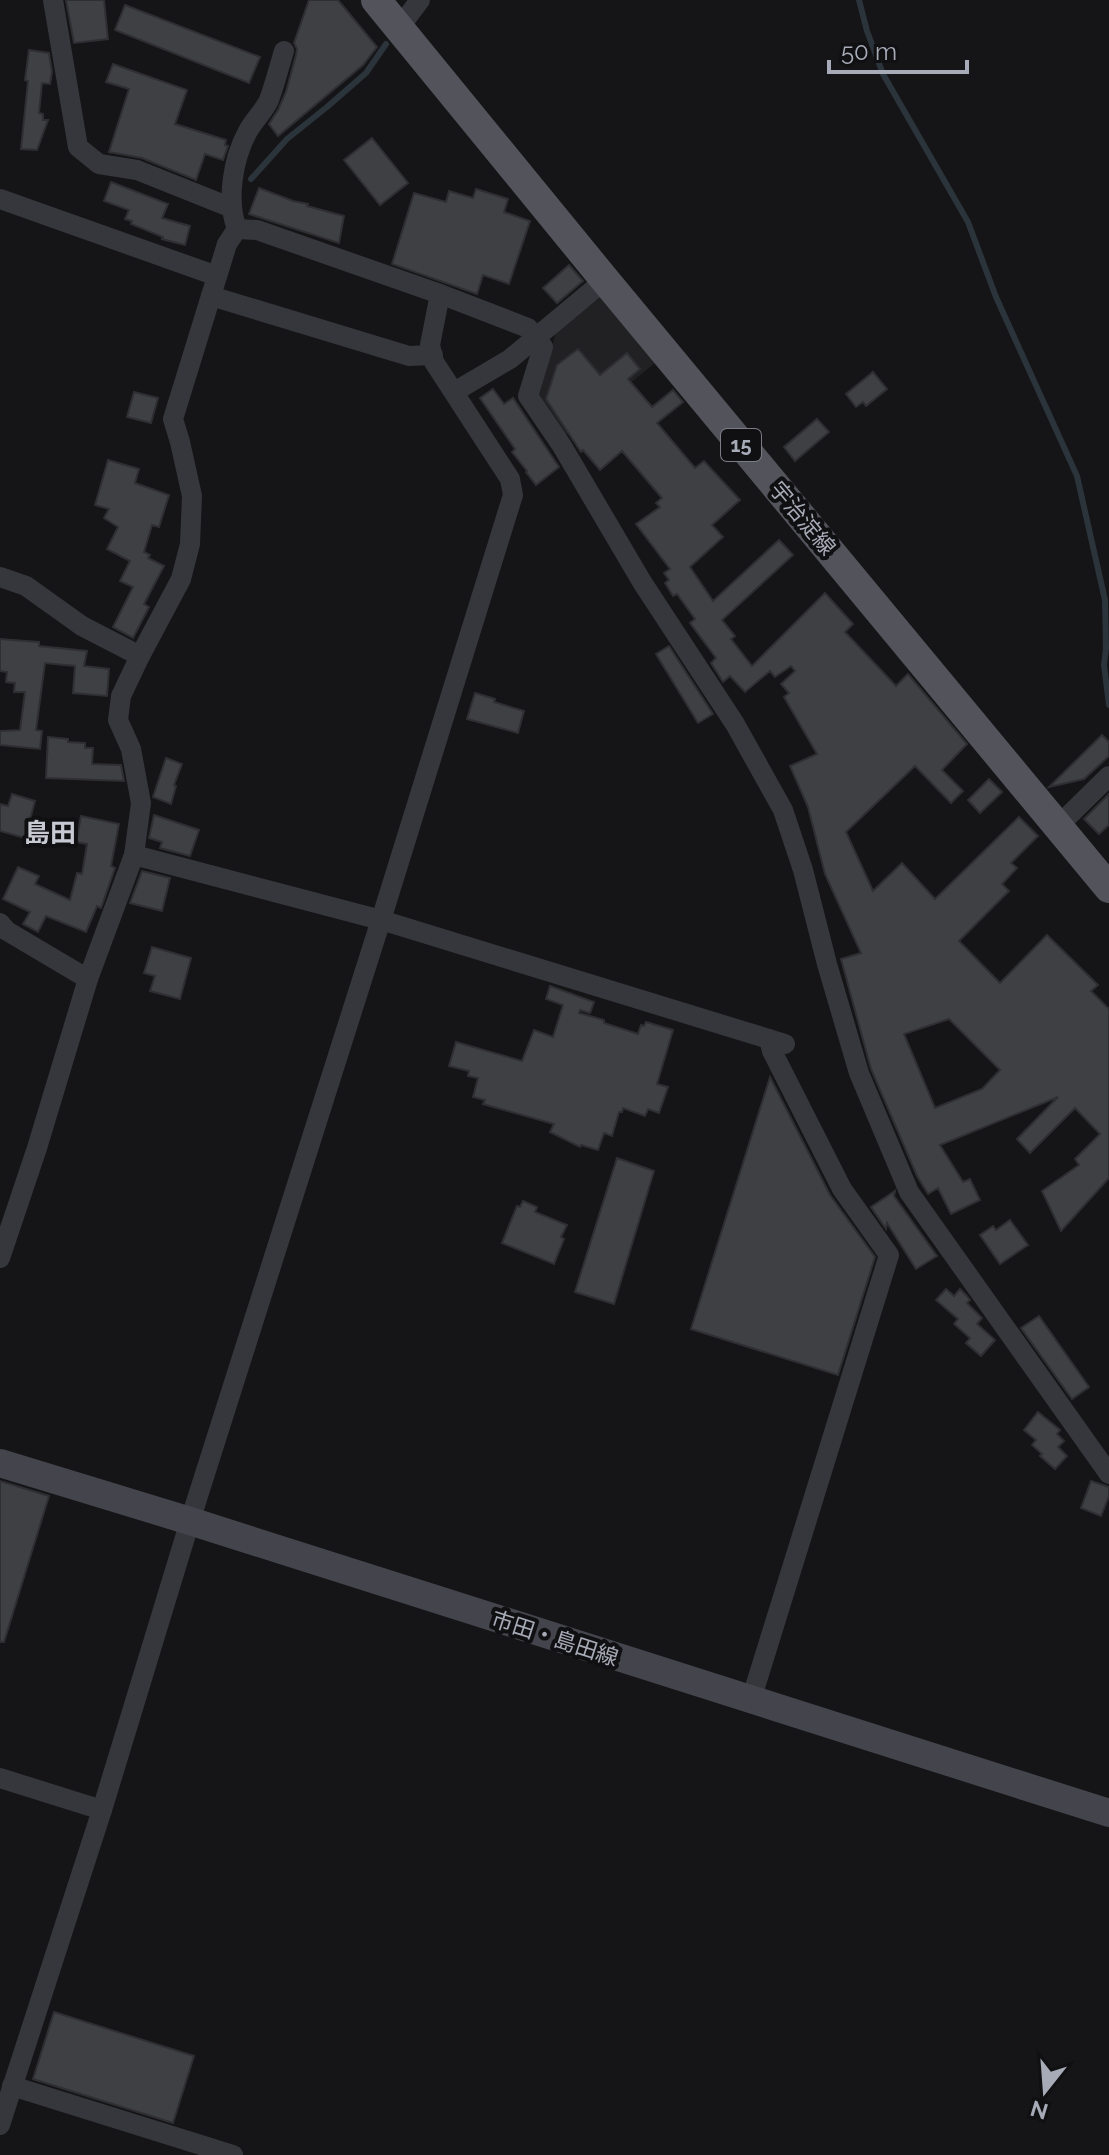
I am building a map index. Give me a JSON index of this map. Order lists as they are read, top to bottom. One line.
{"streets":{"main road":["15","宇治淀線"],"street":["市田・島田線"]},"districts":["島田"],"scale_bar":"50 m","north":"bottom"}
